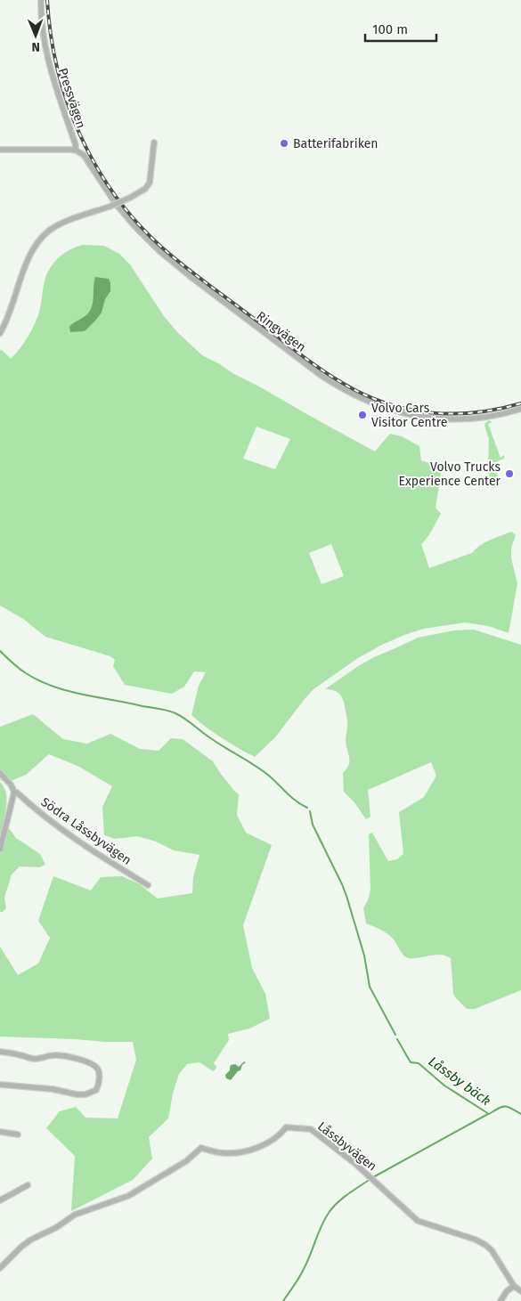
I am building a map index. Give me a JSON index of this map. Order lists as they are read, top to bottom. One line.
{"streets":{"street":["Pressvägen","Ringvägen","Södra Låssbyvägen","Låssbyvägen"]},"crossings":[["Pressvägen","Ringvägen"]],"water":["Låssby bäck"],"places":["Batterifabriken","Volvo Cars Visitor Centre","Volvo Trucks Experience Center"],"scale_bar":"100 m","north":"bottom"}
